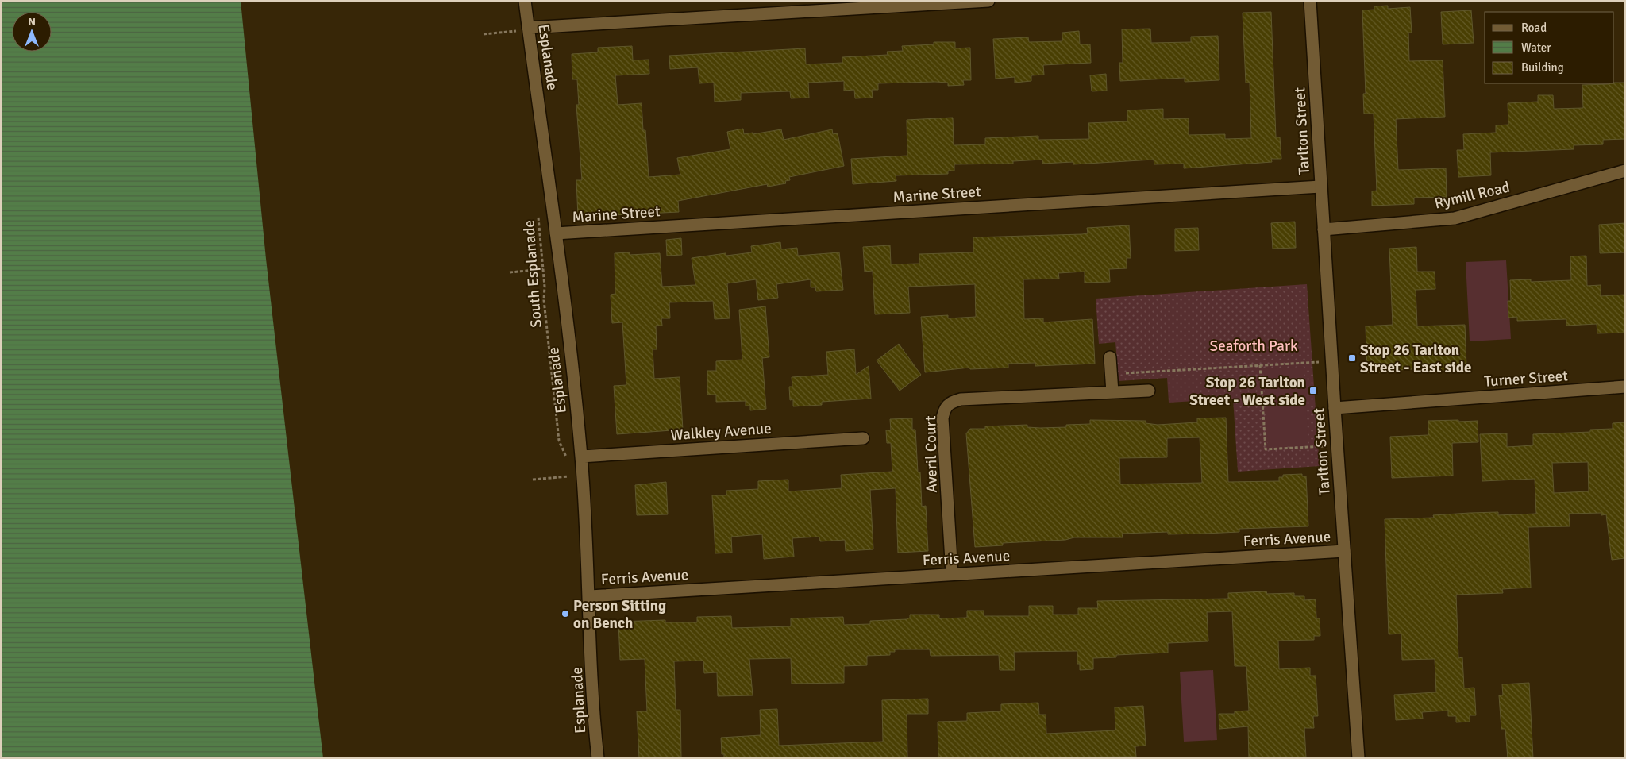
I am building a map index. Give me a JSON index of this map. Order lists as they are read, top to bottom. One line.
{"streets":{"street":["Esplanade","Tarlton Street","Marine Street","Rymill Road","Turner Street","Walkley Avenue","Averil Court","Ferris Avenue"],"path":["South Esplanade"]},"crossings":[["Esplanade","Marine Street"],["Esplanade","Walkley Avenue"],["Esplanade","Ferris Avenue"],["Tarlton Street","Marine Street"],["Tarlton Street","Rymill Road"],["Tarlton Street","Turner Street"],["Tarlton Street","Ferris Avenue"],["Averil Court","Ferris Avenue"]],"parks":["Seaforth Park"],"places":{"transit":["Stop 26 Tarlton Street - East side","Stop 26 Tarlton Street - West side"],"other":["Person Sitting on Bench"]},"legend":["Road","Water","Building"],"north":"top"}
